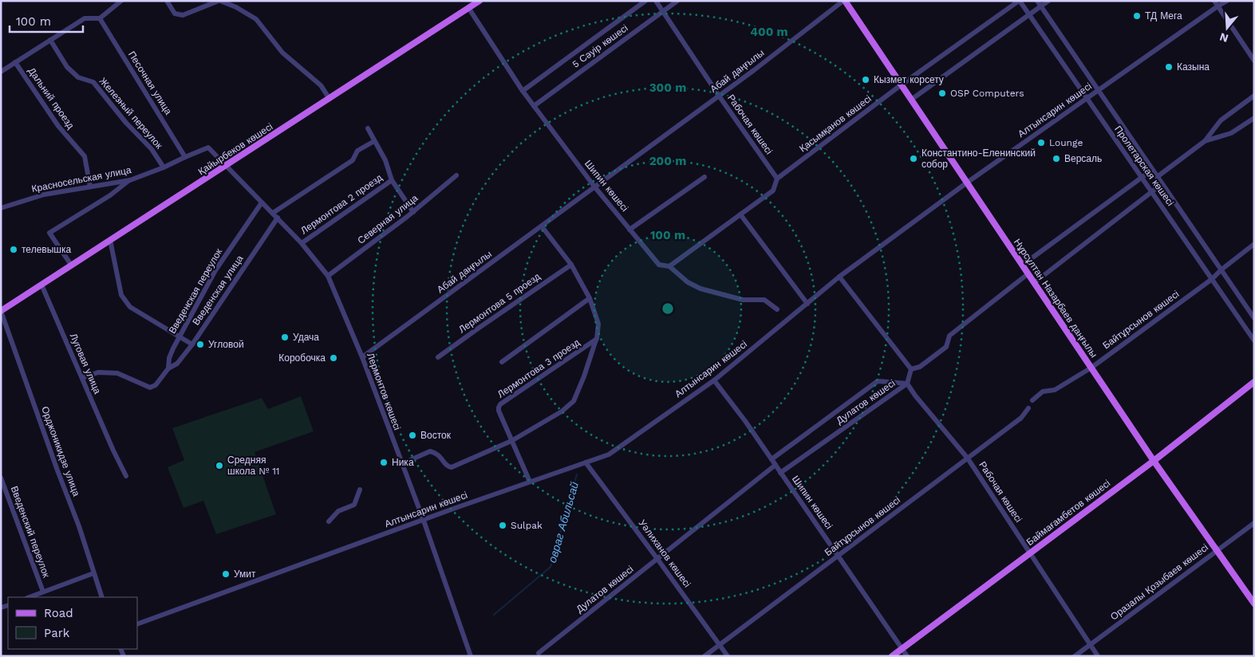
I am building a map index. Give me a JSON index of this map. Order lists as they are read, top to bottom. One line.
{"streets":{"main road":["Қайырбеков көшесі","Нұрсұлтан Назарбаев даңғылы","Баймағамбетов көшесі"],"street":["5 Сәуір көшесі","Абай даңғылы","Песочная улица","Дальний проезд","Алтынсарин көшесі","Железный переулок","Қасымқанов көшесі","Рабочая көшесі","Пролетарская көшесі","Красносельская улица","Шипин көшесі","Лермонтова 2 проезд","Северная улица","Введенская улица","Введенская переулок","Лермонтова 5 проезд","Байтұрсынов көшесі","Луговая улица","Лермонтова 3 проезд","Лермонтов көшесі","Дулатов көшесі","Орджоникидзе улица","Введенский переулок","Уәлиханов көшесі","Оразалы Қозыбаев көшесі"]},"crossings":[["5 Сәуір көшесі","Рабочая көшесі"],["5 Сәуір көшесі","Шипин көшесі"],["Абай даңғылы","Рабочая көшесі"],["Абай даңғылы","Шипин көшесі"],["Абай даңғылы","Нұрсұлтан Назарбаев даңғылы"],["Абай даңғылы","Лермонтов көшесі"],["Песочная улица","Красносельская улица"],["Дальний проезд","Красносельская улица"],["Алтынсарин көшесі","Пролетарская көшесі"],["Алтынсарин көшесі","Шипин көшесі"],["Алтынсарин көшесі","Нұрсұлтан Назарбаев даңғылы"],["Алтынсарин көшесі","Лермонтова 3 проезд"],["Алтынсарин көшесі","Лермонтов көшесі"],["Алтынсарин көшесі","Уәлиханов көшесі"],["Железный переулок","Красносельская улица"],["Қасымқанов көшесі","Рабочая көшесі"],["Қасымқанов көшесі","Пролетарская көшесі"],["Қасымқанов көшесі","Шипин көшесі"],["Қасымқанов көшесі","Нұрсұлтан Назарбаев даңғылы"],["Рабочая көшесі","Байтұрсынов көшесі"],["Рабочая көшесі","Дулатов көшесі"],["Рабочая көшесі","Баймағамбетов көшесі"],["Рабочая көшесі","Оразалы Қозыбаев көшесі"],["Қайырбеков көшесі","Красносельская улица"],["Қайырбеков көшесі","Шипин көшесі"],["Қайырбеков көшесі","Луговая улица"],["Қайырбеков көшесі","Лермонтов көшесі"],["Қайырбеков көшесі","Орджоникидзе улица"],["Пролетарская көшесі","Байтұрсынов көшесі"],["Красносельская улица","Лермонтов көшесі"],["Шипин көшесі","Байтұрсынов көшесі"],["Шипин көшесі","Дулатов көшесі"],["Шипин көшесі","Баймағамбетов көшесі"],["Лермонтова 2 проезд","Лермонтов көшесі"],["Северная улица","Лермонтов көшесі"],["Введенская улица","Введенская переулок"],["Введенская улица","Лермонтов көшесі"],["Введенская переулок","Луговая улица"],["Введенская переулок","Лермонтов көшесі"],["Нұрсұлтан Назарбаев даңғылы","Байтұрсынов көшесі"],["Нұрсұлтан Назарбаев даңғылы","Баймағамбетов көшесі"],["Нұрсұлтан Назарбаев даңғылы","Оразалы Қозыбаев көшесі"],["Байтұрсынов көшесі","Уәлиханов көшесі"],["Дулатов көшесі","Уәлиханов көшесі"]],"water":["овраг Абильсай"],"places":["ТД Мега","Казына","Кызмет корсету","OSP Computers","Lounge","Константино-Еленинский собор","Версаль","телевышка","Удача","Угловой","Коробочка","Восток","Ника","Средняя школа № 11","Sulpak","Умит"],"legend":["Road","Park"],"scale_bar":"100 m","north":"bottom","rings":["400 m","300 m","200 m","100 m"]}
